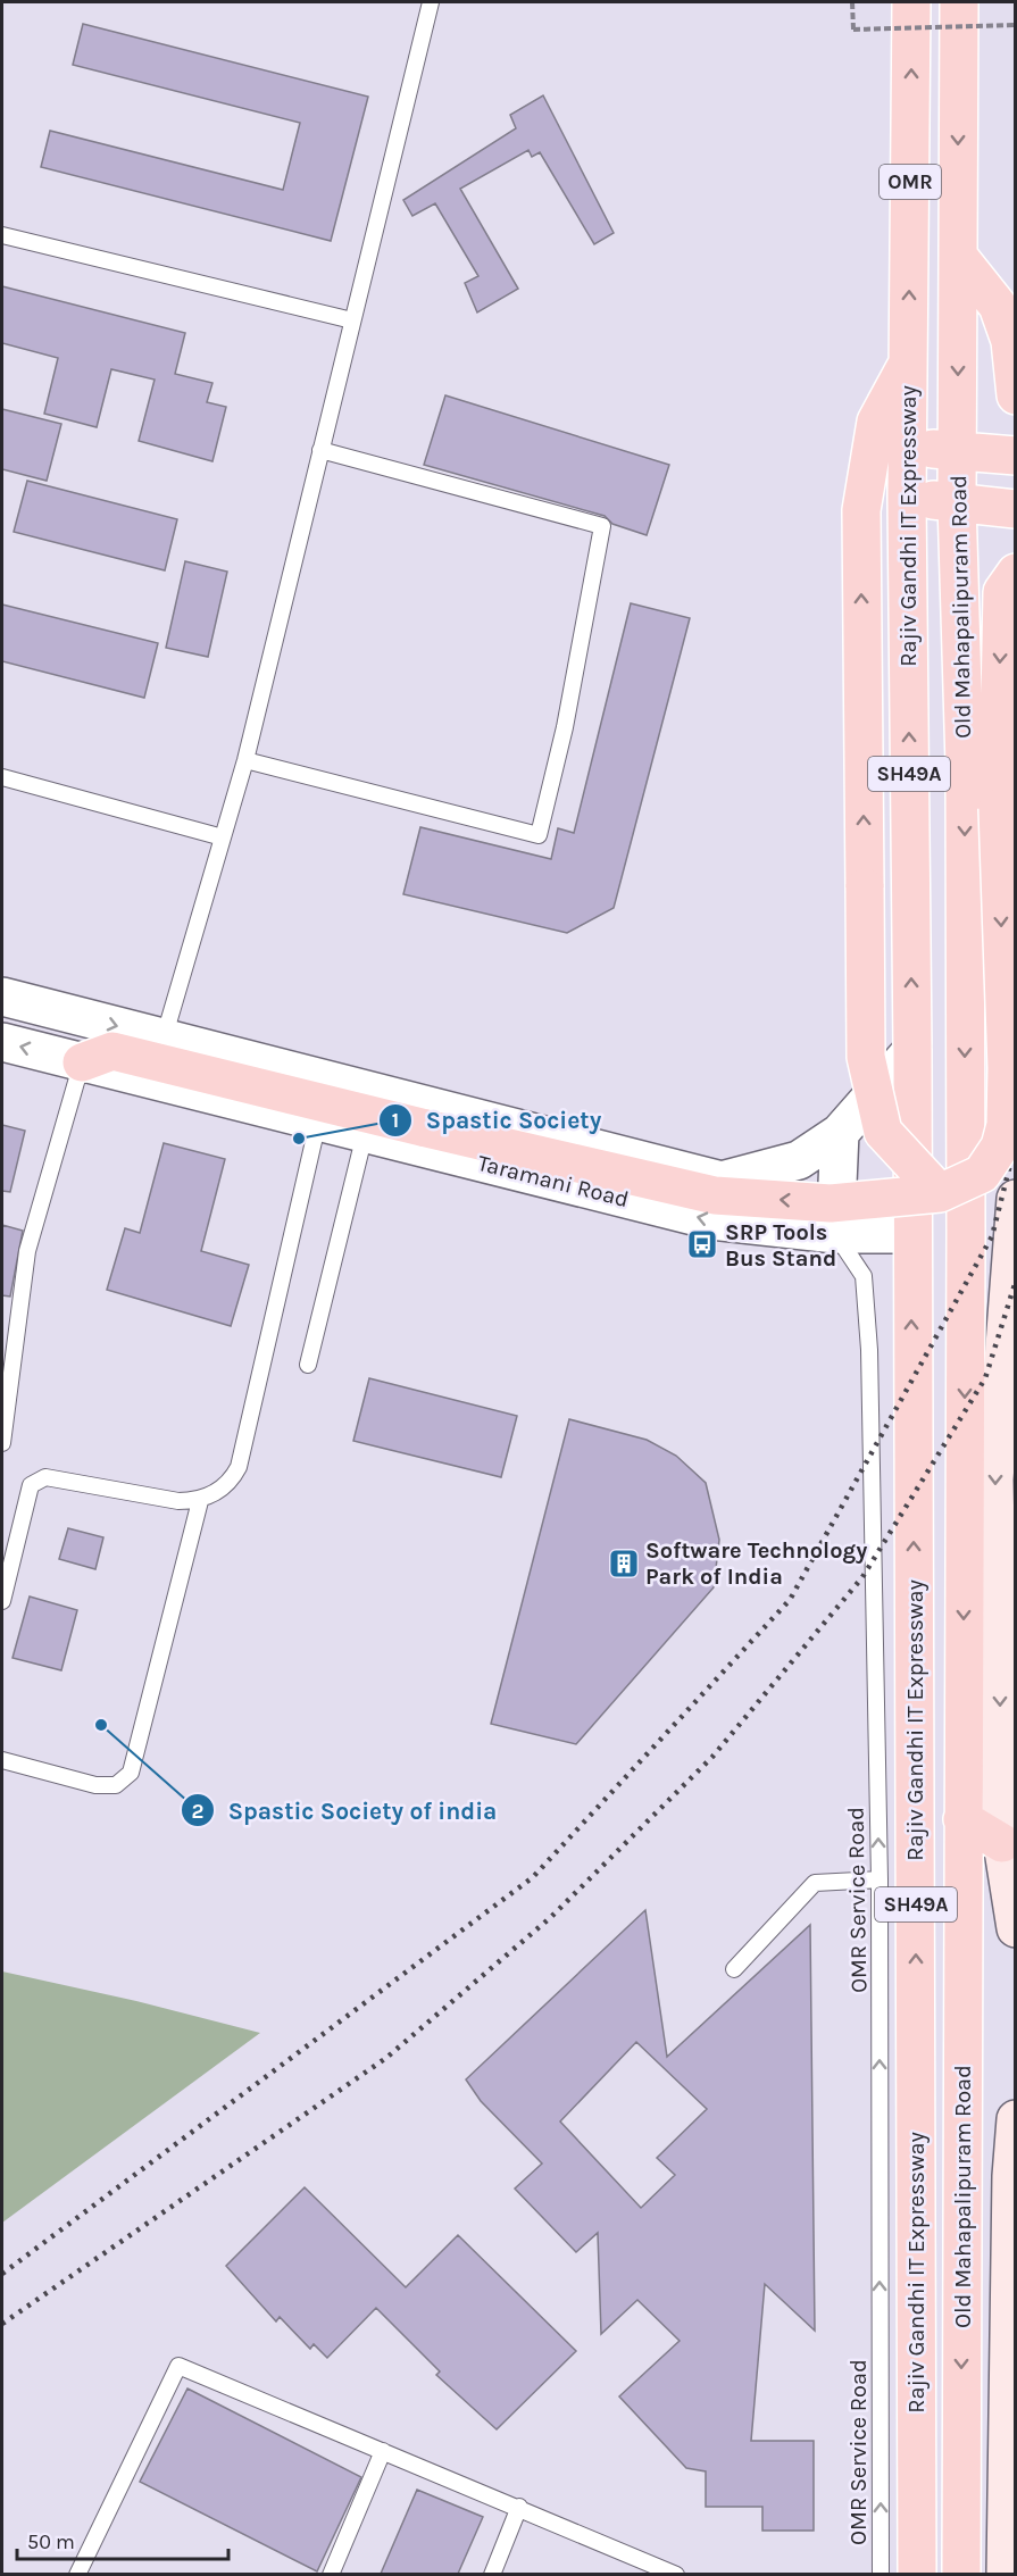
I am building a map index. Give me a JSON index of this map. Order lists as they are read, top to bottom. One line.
{"streets":{"main road":["OMR","Rajiv Gandhi IT Expressway","Old Mahapalipuram Road","SH49A"],"street":["Taramani Road"],"lane":["OMR Service Road"]},"crossings":[["OMR","Old Mahapalipuram Road"],["Rajiv Gandhi IT Expressway","Taramani Road"],["Taramani Road","OMR Service Road"]],"one_way":["OMR Service Road"],"places":{"other":["Spastic Society","Spastic Society of india"],"bus stop":["SRP Tools Bus Stand"],"building":["Software Technology Park of India"]},"scale_bar":"50 m"}
